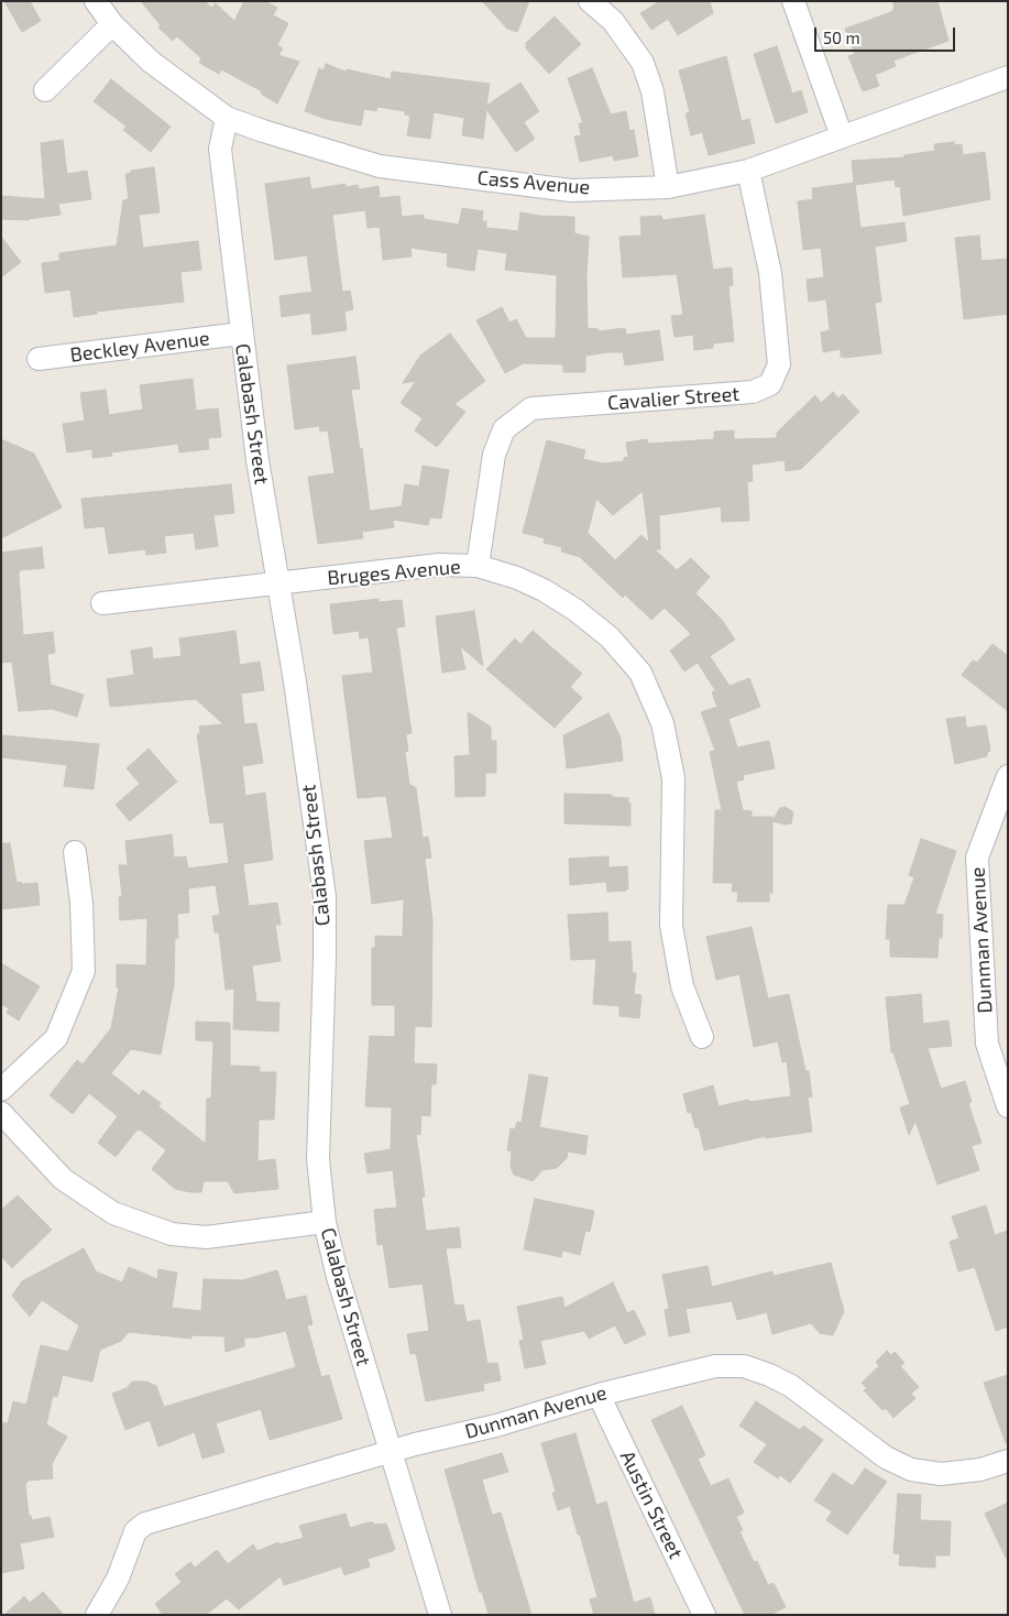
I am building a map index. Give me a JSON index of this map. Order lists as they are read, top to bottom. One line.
{"streets":{"street":["Cass Avenue","Beckley Avenue","Cavalier Street","Calabash Street","Bruges Avenue","Dunman Avenue","Austin Street"]},"crossings":[["Cass Avenue","Cavalier Street"],["Cass Avenue","Calabash Street"],["Beckley Avenue","Calabash Street"],["Cavalier Street","Bruges Avenue"],["Calabash Street","Bruges Avenue"],["Calabash Street","Dunman Avenue"],["Dunman Avenue","Austin Street"]],"scale_bar":"50 m"}
